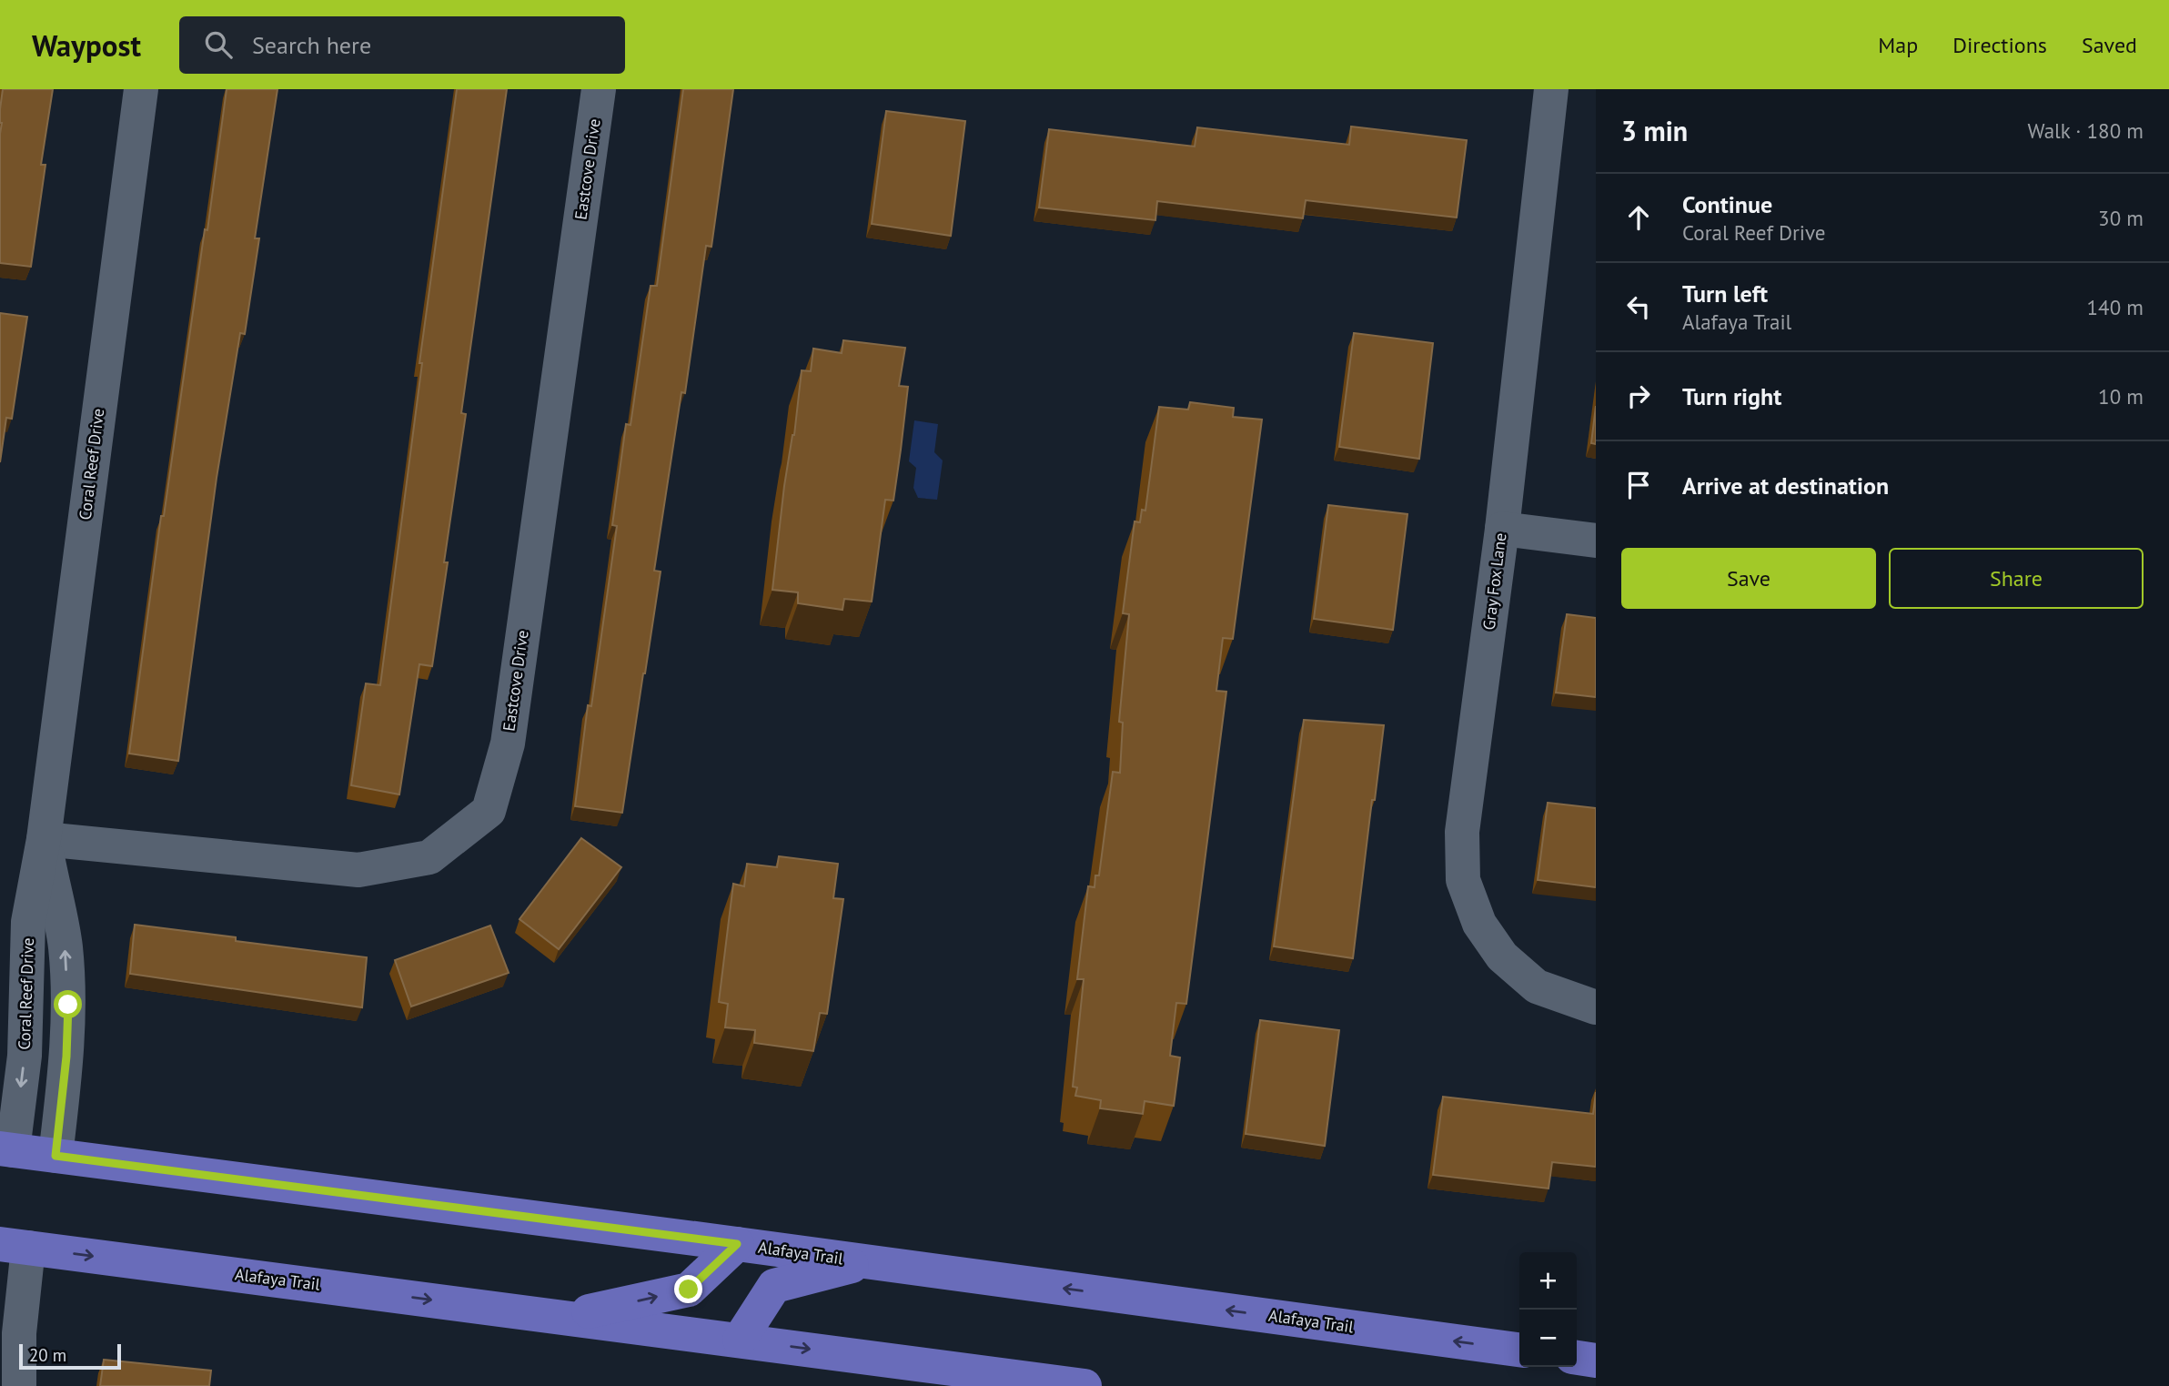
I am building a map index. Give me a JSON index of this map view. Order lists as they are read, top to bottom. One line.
{"streets":{"main road":["Alafaya Trail"],"street":["Eastcove Drive","Coral Reef Drive","Gray Fox Lane"]},"crossings":[["Eastcove Drive","Coral Reef Drive"],["Coral Reef Drive","Alafaya Trail"]],"scale_bar":"20 m","page":{"header":"Waypost","search":"Search here","nav":["Map","Directions","Saved"],"heading":["3 min","Walk · 180 m"],"list":[["Continue","Coral Reef Drive","30 m"],["Turn left","Alafaya Trail","140 m"],["Turn right","10 m"],"Arrive at destination"],"buttons":["Save","Share"],"map_buttons":["+","−"],"scale":"20 m"}}
